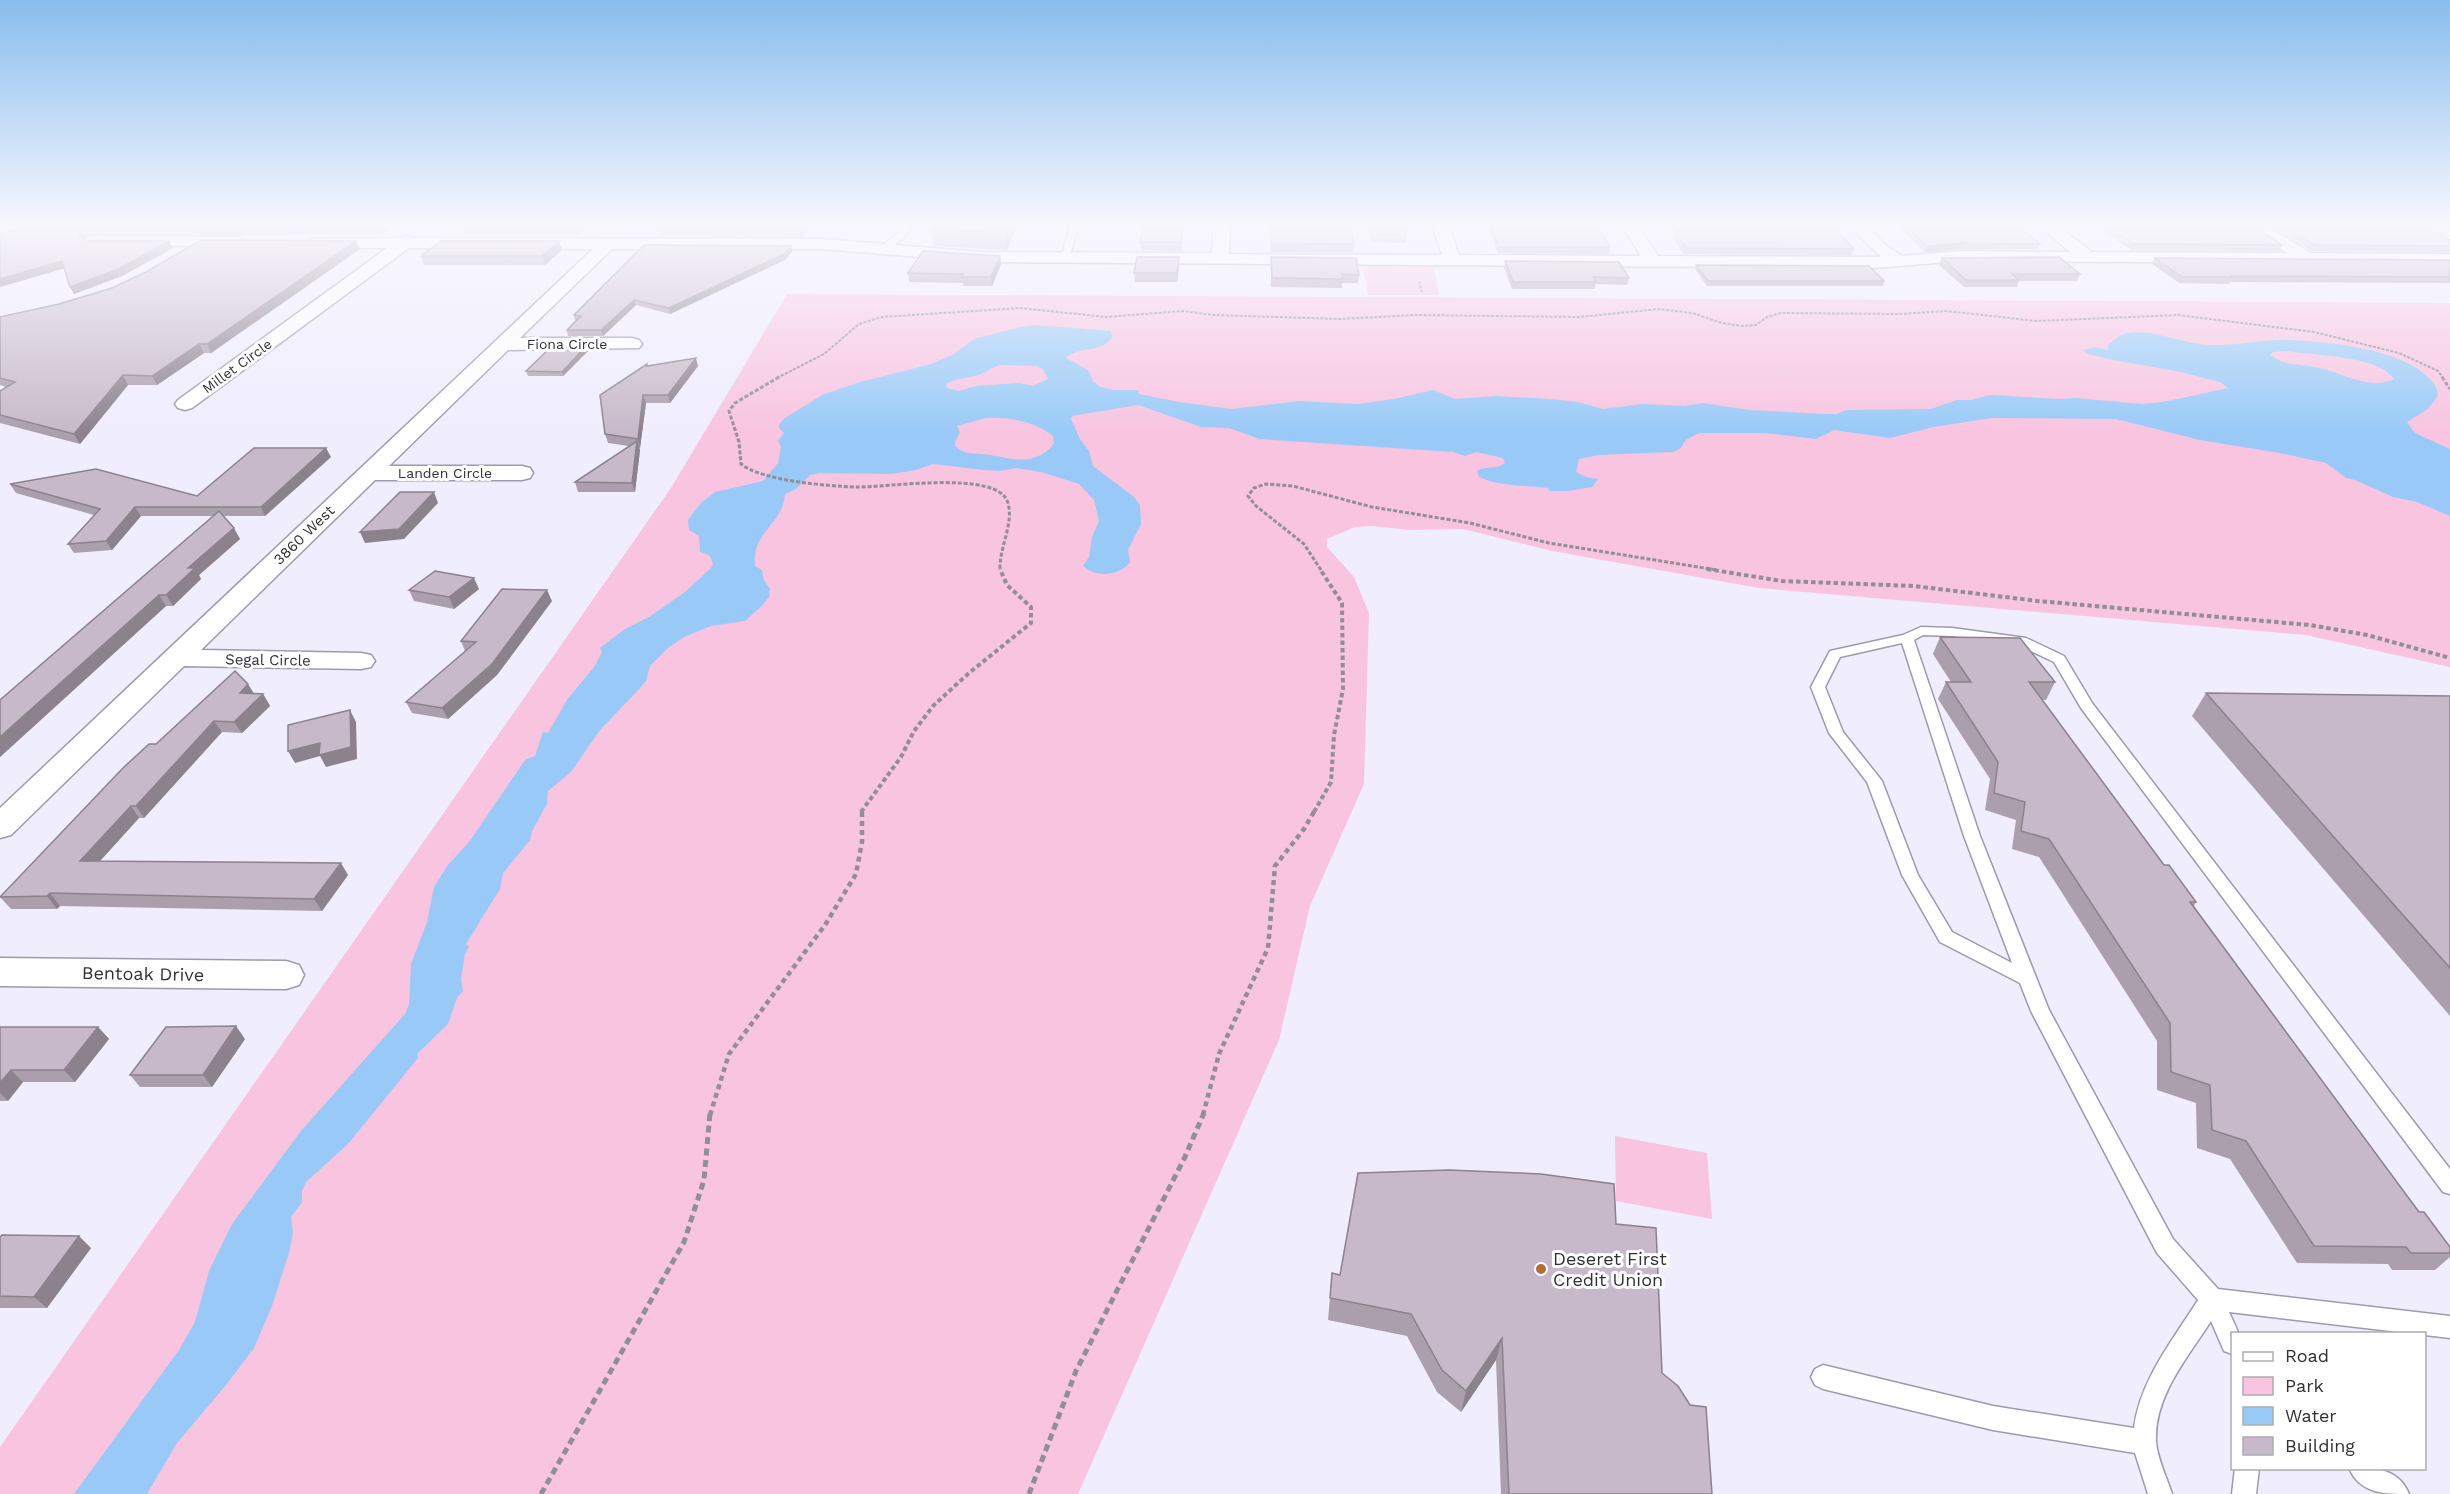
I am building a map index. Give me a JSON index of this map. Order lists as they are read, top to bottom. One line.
{"streets":{"street":["Fiona Circle","Millet Circle","Landen Circle","3860 West","Segal Circle","Bentoak Drive"]},"crossings":[["Fiona Circle","3860 West"],["Landen Circle","3860 West"],["3860 West","Segal Circle"]],"places":["Deseret First Credit Union"],"legend":["Road","Park","Water","Building"]}
